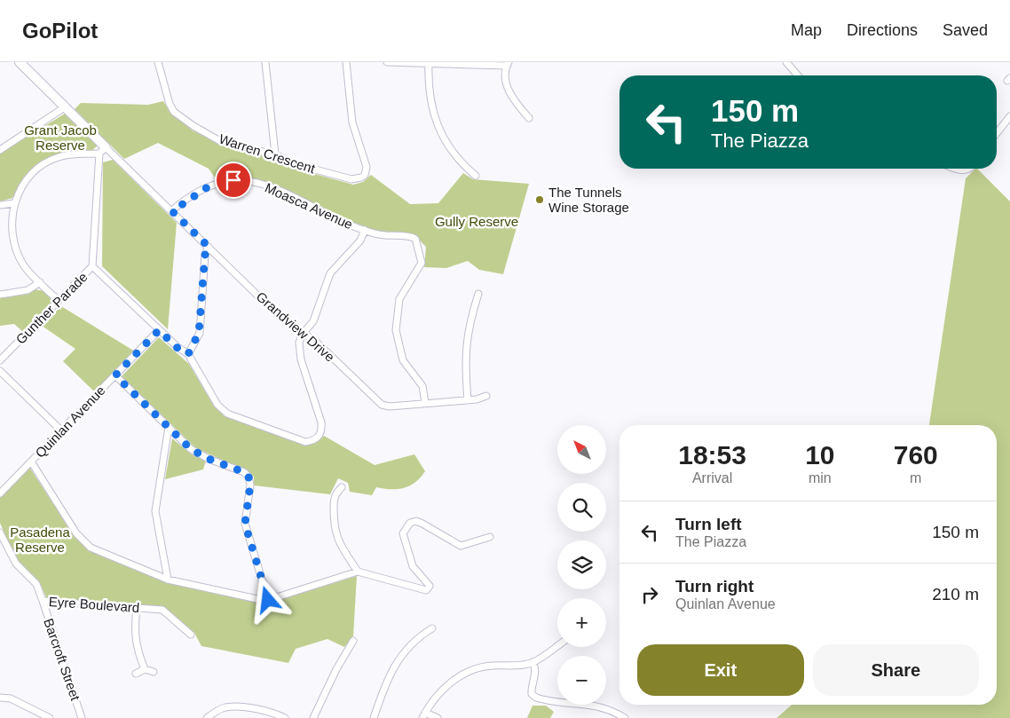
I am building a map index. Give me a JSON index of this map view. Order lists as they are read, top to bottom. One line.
{"streets":{"street":["Warren Crescent","Moasca Avenue","Gunther Parade","Grandview Drive","Quinlan Avenue","Eyre Boulevard","Barcroft Street"]},"crossings":[["Moasca Avenue","Grandview Drive"],["Gunther Parade","Grandview Drive"],["Eyre Boulevard","Barcroft Street"]],"parks":["Grant Jacob Reserve","Gully Reserve","Pasadena Reserve"],"places":["The Tunnels Wine Storage"],"north":"top left","page":{"header":"GoPilot","nav":["Map","Directions","Saved"],"turn":["150 m","The Piazza"],"map_buttons":["+","−"],"eta":["18:53","Arrival","10","min","760","m"],"list":[{"name":"Turn left","note":"The Piazza","value":"150 m"},{"name":"Turn right","note":"Quinlan Avenue","value":"210 m"}],"buttons":["Exit","Share"]}}
